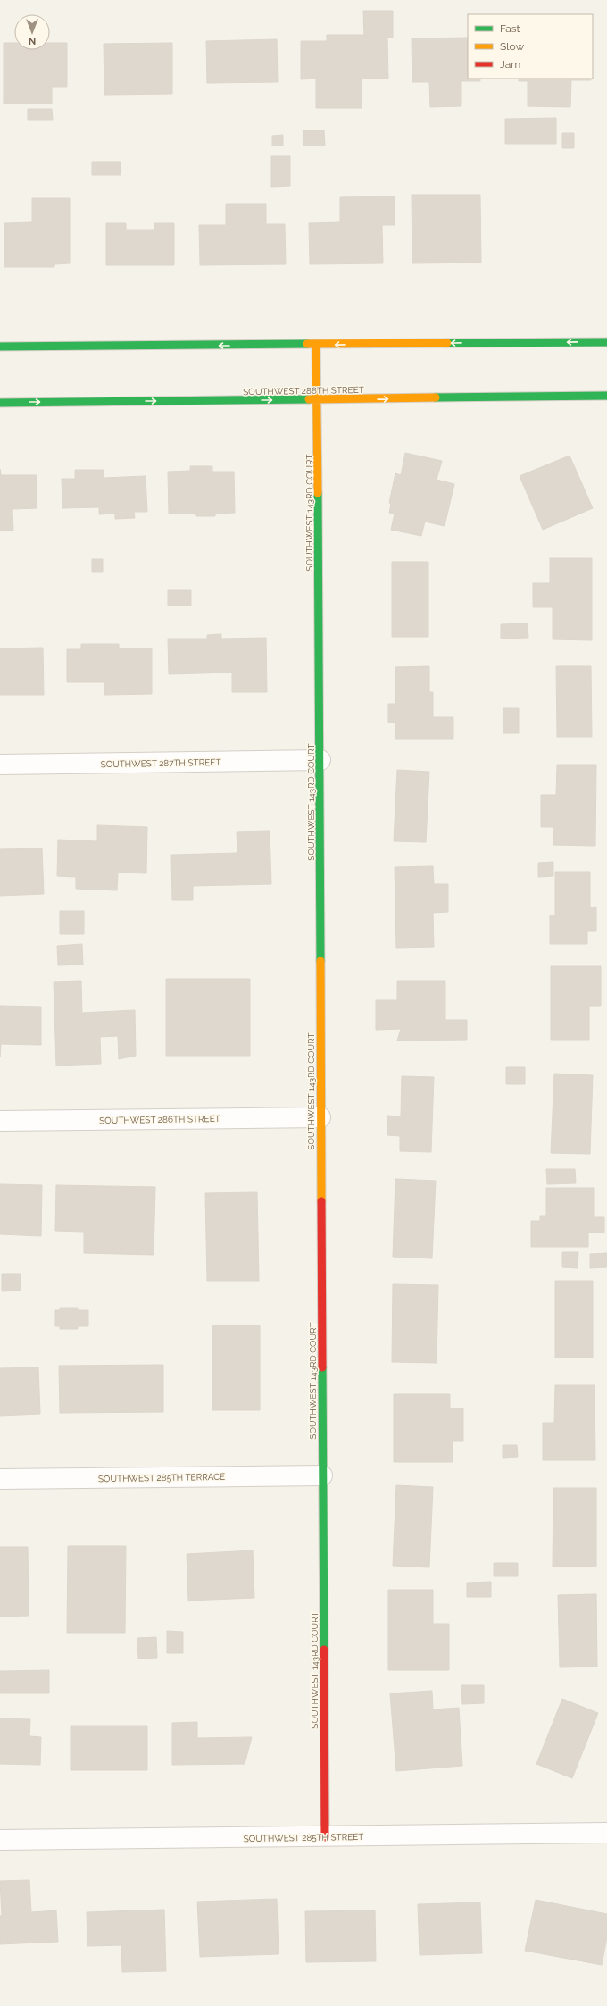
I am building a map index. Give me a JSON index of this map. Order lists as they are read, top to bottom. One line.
{"streets":{"street":["SOUTHWEST 288TH STREET","SOUTHWEST 143RD COURT","SOUTHWEST 287TH STREET","SOUTHWEST 286TH STREET","SOUTHWEST 285TH TERRACE","SOUTHWEST 285TH STREET"]},"crossings":[["SOUTHWEST 288TH STREET","SOUTHWEST 143RD COURT"],["SOUTHWEST 143RD COURT","SOUTHWEST 287TH STREET"],["SOUTHWEST 143RD COURT","SOUTHWEST 286TH STREET"],["SOUTHWEST 143RD COURT","SOUTHWEST 285TH TERRACE"],["SOUTHWEST 143RD COURT","SOUTHWEST 285TH STREET"]],"legend":["Fast","Slow","Jam"],"north":"bottom"}
